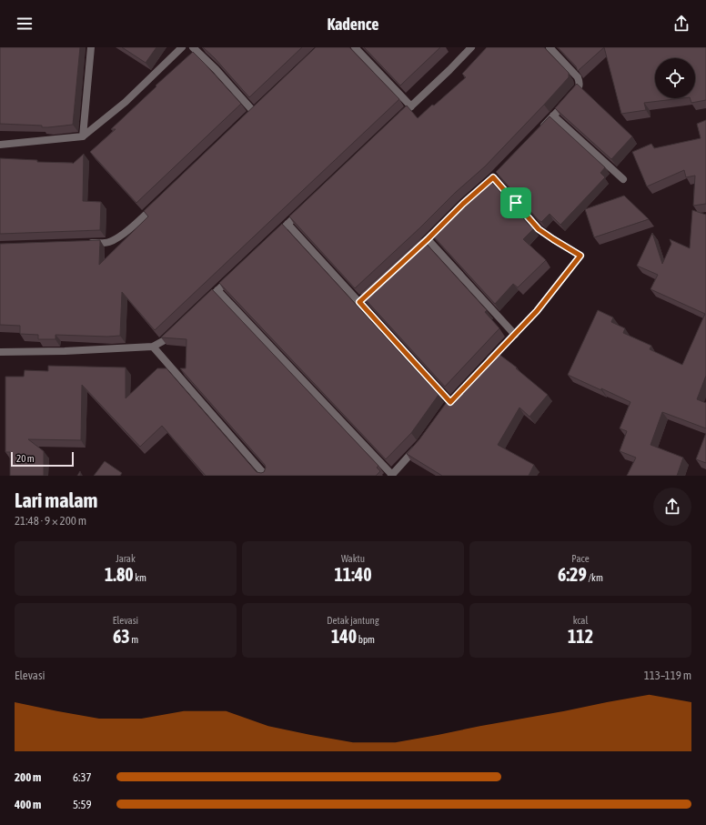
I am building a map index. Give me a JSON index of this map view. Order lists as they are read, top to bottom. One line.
{"scale_bar":"20 m","page":{"header":"Kadence","scale":"20 m","heading":["Lari malam","21:48 · 9 × 200 m"],"stats":[["Jarak","1.80 km"],["Waktu","11:40"],["Pace","6:29 /km"],["Elevasi","63 m"],["Detak jantung","140 bpm"],["kcal","112"]],"chart":["Elevasi","113–119 m"],"list":[{"name":"200 m","note":"6:37"},{"name":"400 m","note":"5:59"}]}}
